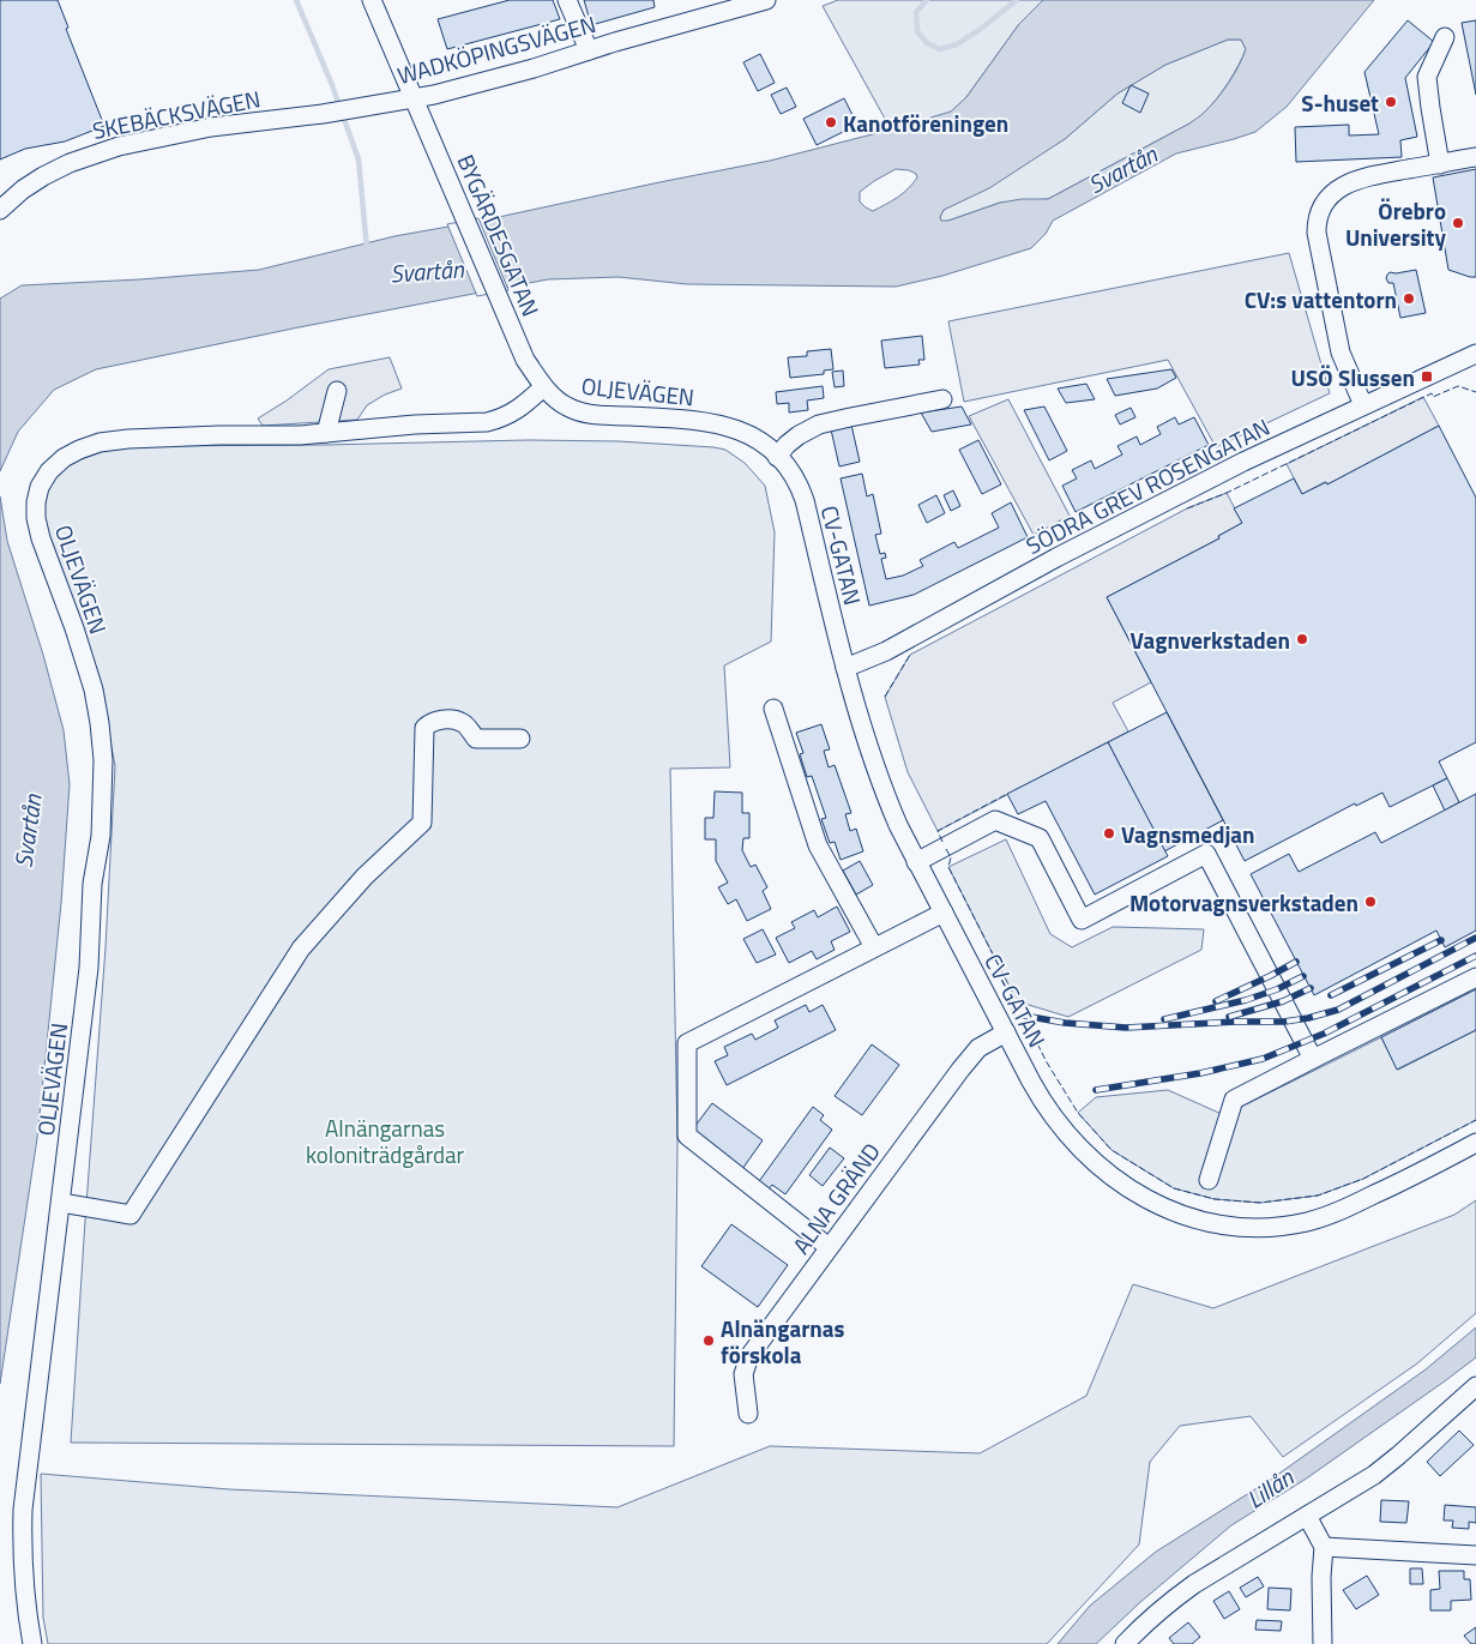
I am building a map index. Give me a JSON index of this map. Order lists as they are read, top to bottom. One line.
{"streets":{"street":["WADKÖPINGSVÄGEN","SKEBÄCKSVÄGEN","BYGÄRDESGATAN","OLJEVÄGEN","SÖDRA GREV ROSENGATAN","CV-GATAN","ALNA GRÄND"]},"crossings":[["WADKÖPINGSVÄGEN","SKEBÄCKSVÄGEN"],["WADKÖPINGSVÄGEN","BYGÄRDESGATAN"],["BYGÄRDESGATAN","OLJEVÄGEN"],["OLJEVÄGEN","CV-GATAN"],["SÖDRA GREV ROSENGATAN","CV-GATAN"],["CV-GATAN","ALNA GRÄND"]],"water":["Svartån","Lillån"],"parks":["Alnängarnas koloniträdgårdar"],"places":{"other":["S-huset","Kanotföreningen","Örebro University","CV:s vattentorn","Vagnverkstaden","Vagnsmedjan","Motorvagnsverkstaden","Alnängarnas förskola"],"transit":["USÖ Slussen"]}}
